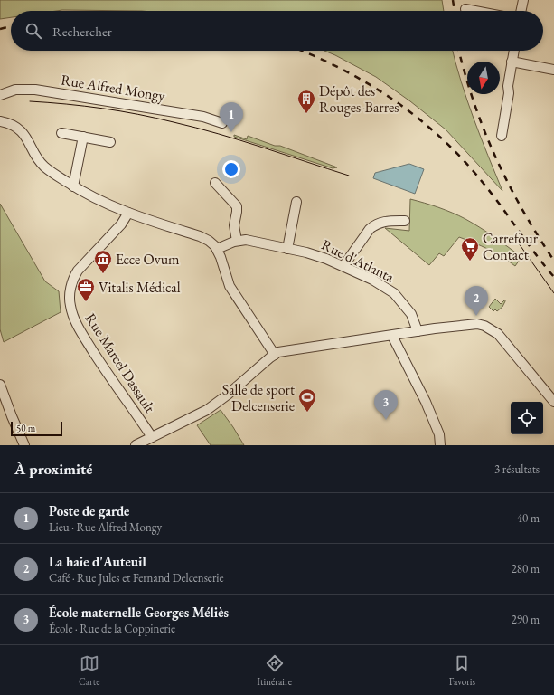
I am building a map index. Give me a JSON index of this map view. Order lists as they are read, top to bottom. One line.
{"streets":{"street":["Rue Alfred Mongy","Rue d'Atlanta","Rue Marcel Dassault"]},"places":{"building":["Dépôt des Rouges-Barres"],"supermarket":["Carrefour Contact"],"museum":["Ecce Ovum"],"office":["Vitalis Médical"],"sports":["Salle de sport Delcenserie"]},"scale_bar":"50 m","north":"bottom","page":{"search":"Rechercher","pins":["1","2","3"],"scale":"50 m","heading":["À proximité","3 résultats"],"list":[{"mark":"1","name":"Poste de garde","note":"Lieu · Rue Alfred Mongy","value":"40 m"},{"mark":"2","name":"La haie d'Auteuil","note":"Café · Rue Jules et Fernand Delcenserie","value":"280 m"},{"mark":"3","name":"École maternelle Georges Méliès","note":"École · Rue de la Coppinerie","value":"290 m"}],"nav":["Carte","Itinéraire","Favoris"]}}
